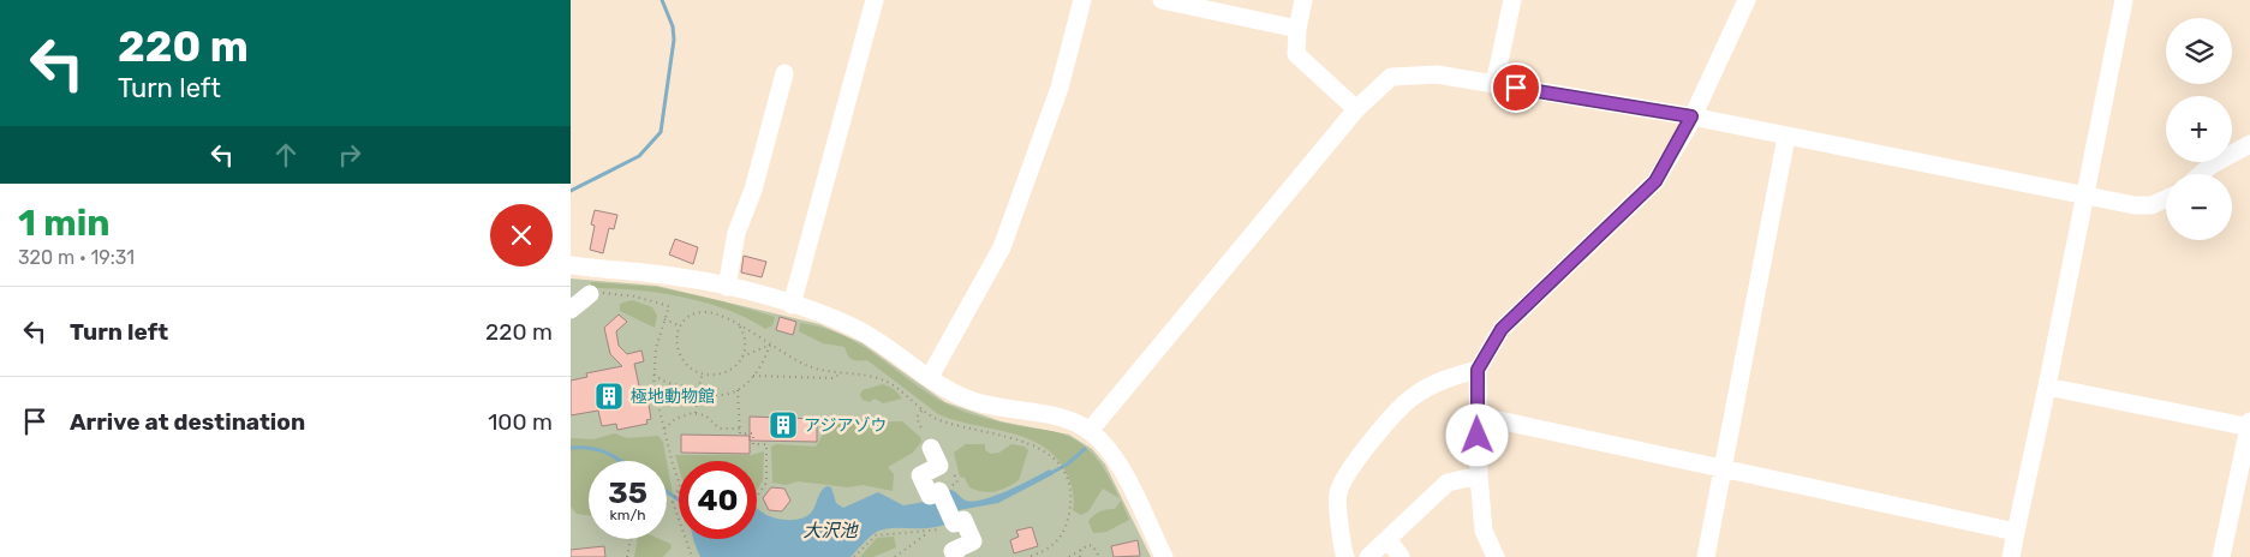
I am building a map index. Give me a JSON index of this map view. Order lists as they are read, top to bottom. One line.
{"water":["大沢池"],"places":{"building":["極地動物館","アジアゾウ"]},"page":{"turn":["220 m","Turn left"],"map_buttons":["+","−"],"heading":["1 min","320 m · 19:31"],"list":[{"name":"Turn left","value":"220 m"},{"name":"Arrive at destination","value":"100 m"}],"speed":"35 km/h","limit":"40"}}
